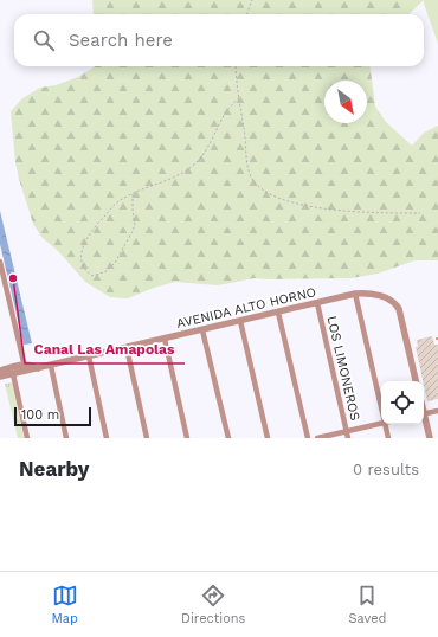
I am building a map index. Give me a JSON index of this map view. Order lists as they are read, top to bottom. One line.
{"streets":{"street":["AVENIDA ALTO HORNO","LOS LIMONEROS"]},"crossings":[["AVENIDA ALTO HORNO","LOS LIMONEROS"]],"places":["Canal Las Amapolas"],"scale_bar":"100 m","north":"bottom right","page":{"search":"Search here","scale":"100 m","heading":["Nearby","0 results"],"nav":["Map","Directions","Saved"]}}
